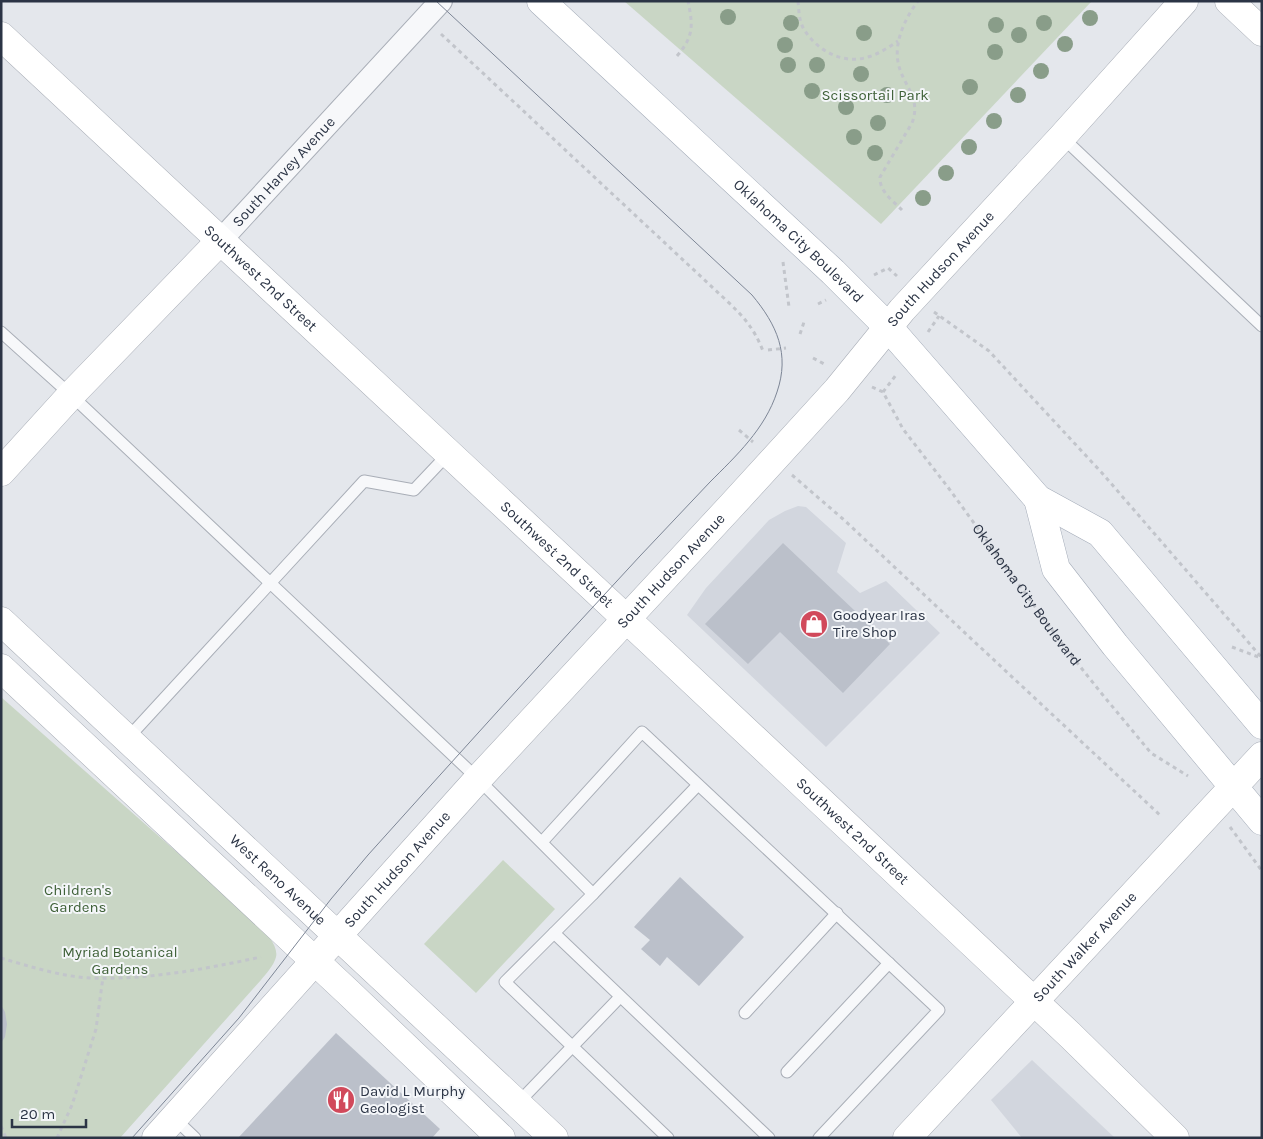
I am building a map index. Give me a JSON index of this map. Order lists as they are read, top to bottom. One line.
{"streets":{"main road":["South Harvey Avenue","Oklahoma City Boulevard","South Hudson Avenue","Southwest 2nd Street","West Reno Avenue","South Walker Avenue"]},"crossings":[["South Harvey Avenue","Southwest 2nd Street"],["Oklahoma City Boulevard","South Hudson Avenue"],["Oklahoma City Boulevard","South Walker Avenue"],["South Hudson Avenue","Southwest 2nd Street"],["South Hudson Avenue","West Reno Avenue"],["Southwest 2nd Street","South Walker Avenue"]],"parks":["Scissortail Park","Children's Gardens","Myriad Botanical Gardens"],"places":{"shop":["Goodyear Iras Tire Shop"],"restaurant":["David L Murphy Geologist"]},"scale_bar":"20 m"}
